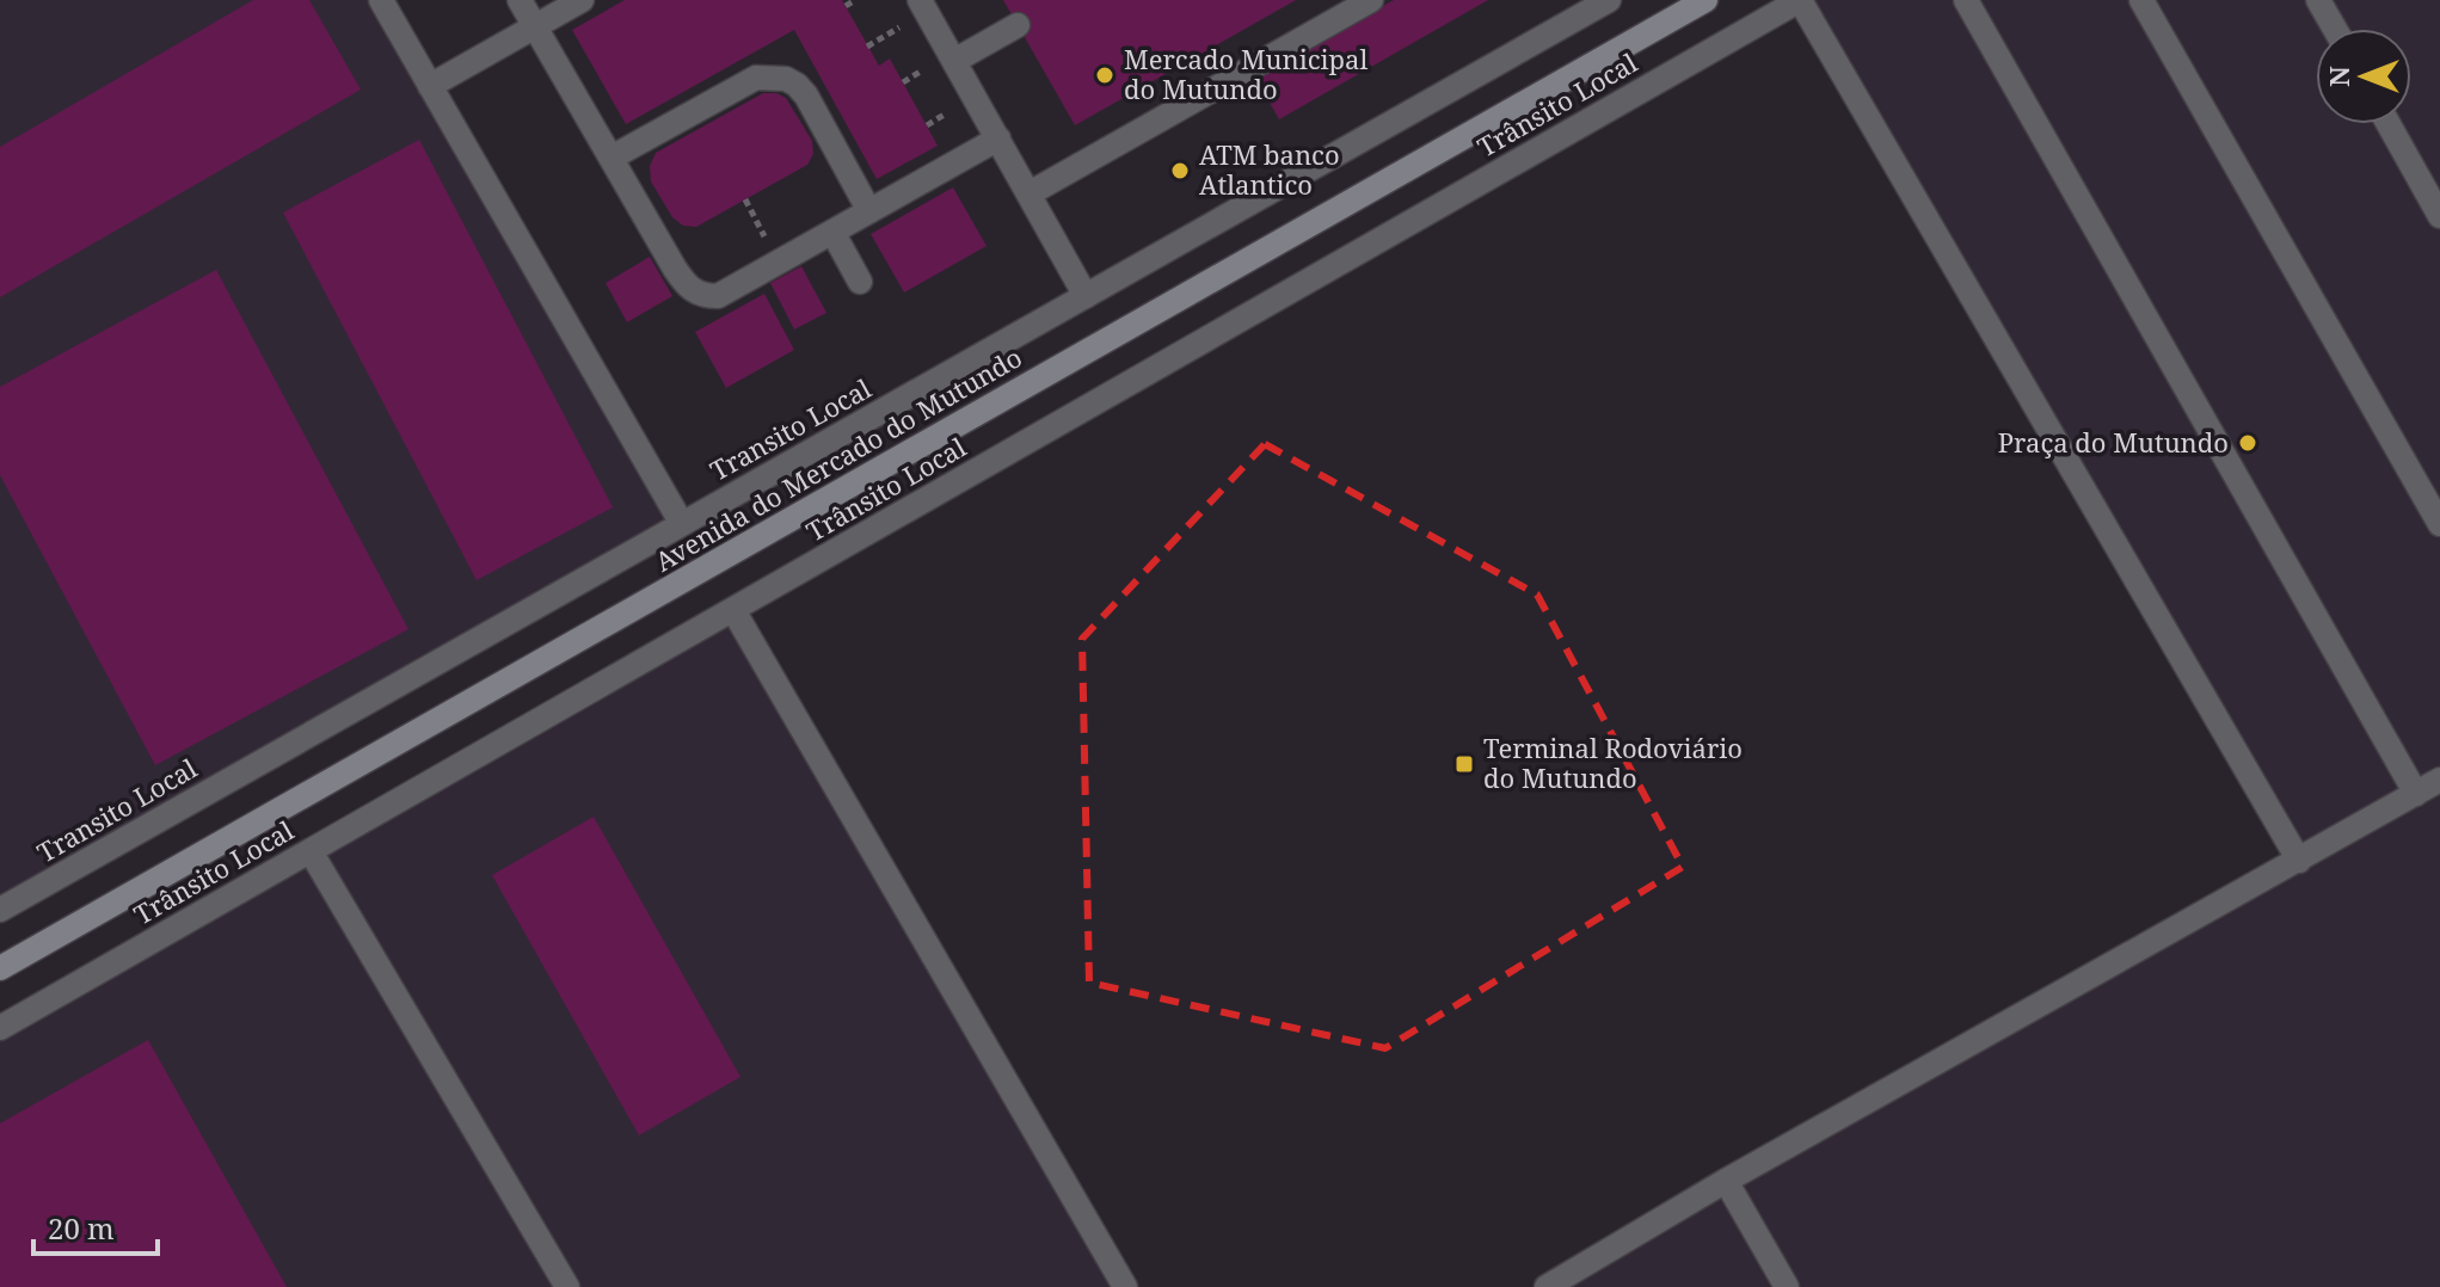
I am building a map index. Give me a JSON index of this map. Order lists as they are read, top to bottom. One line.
{"streets":{"main road":["Avenida do Mercado do Mutundo"],"street":["Trânsito Local","Transito Local"]},"places":{"other":["Mercado Municipal do Mutundo","ATM banco Atlantico","Praça do Mutundo"],"transit":["Terminal Rodoviário do Mutundo"]},"scale_bar":"20 m","north":"left"}
